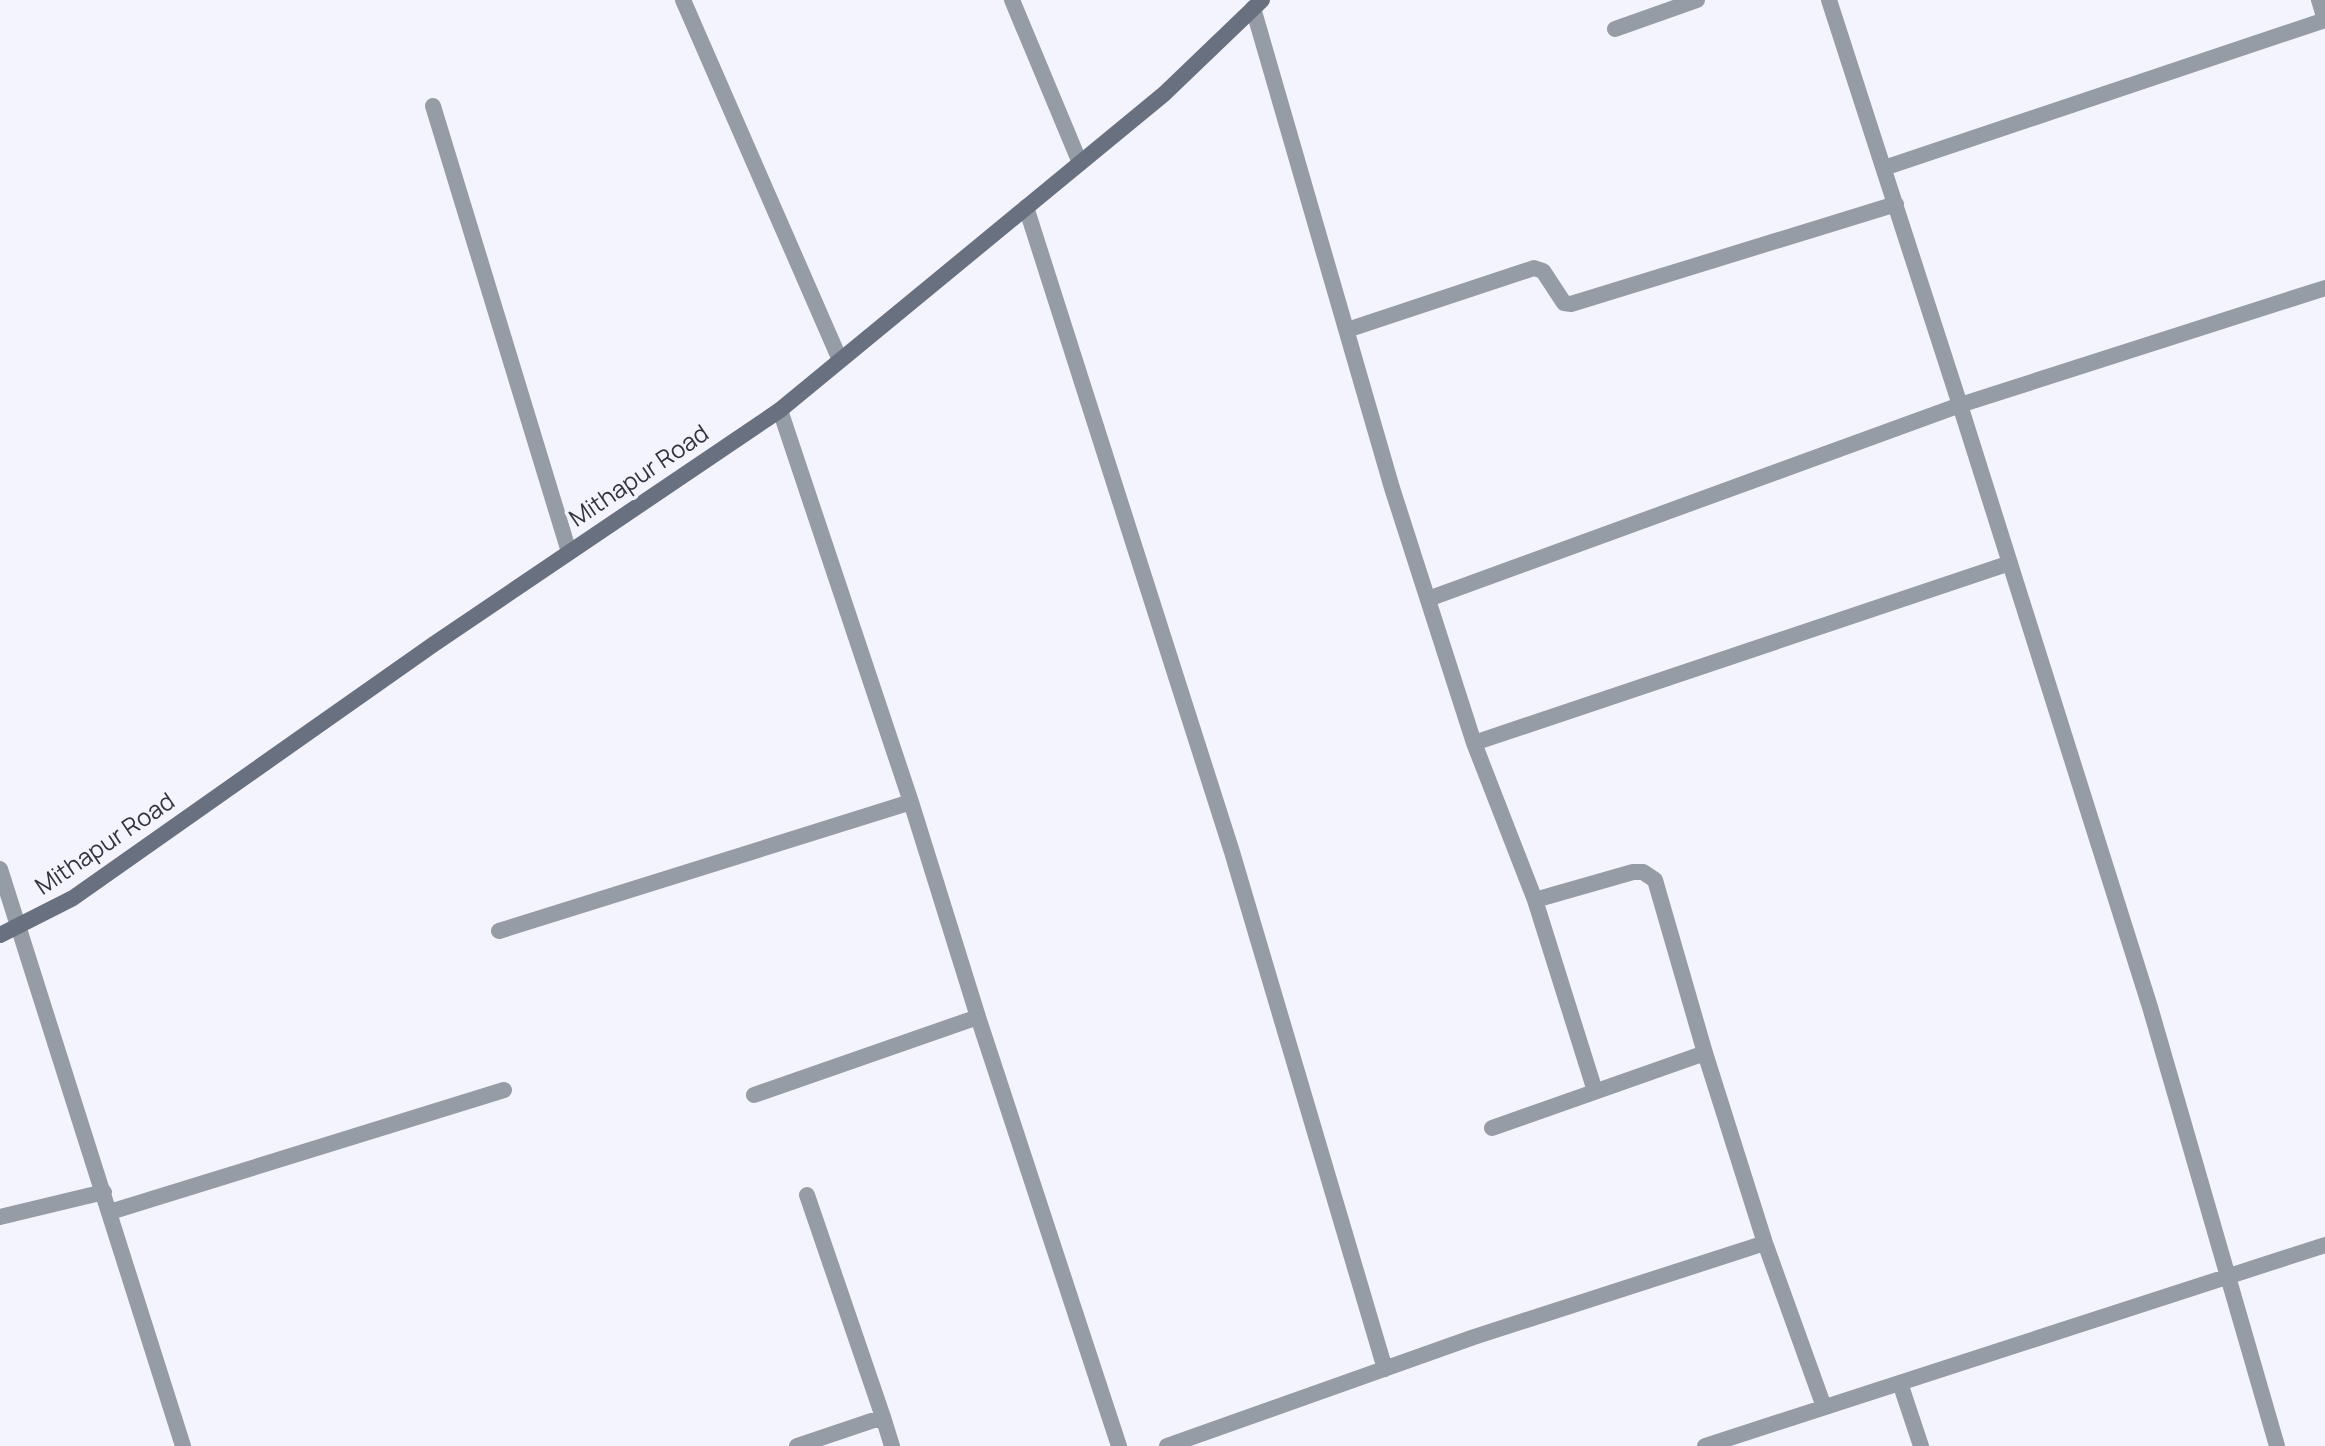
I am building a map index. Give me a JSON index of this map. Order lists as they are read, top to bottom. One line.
{"streets":{"street":["Mithapur Road"]}}
